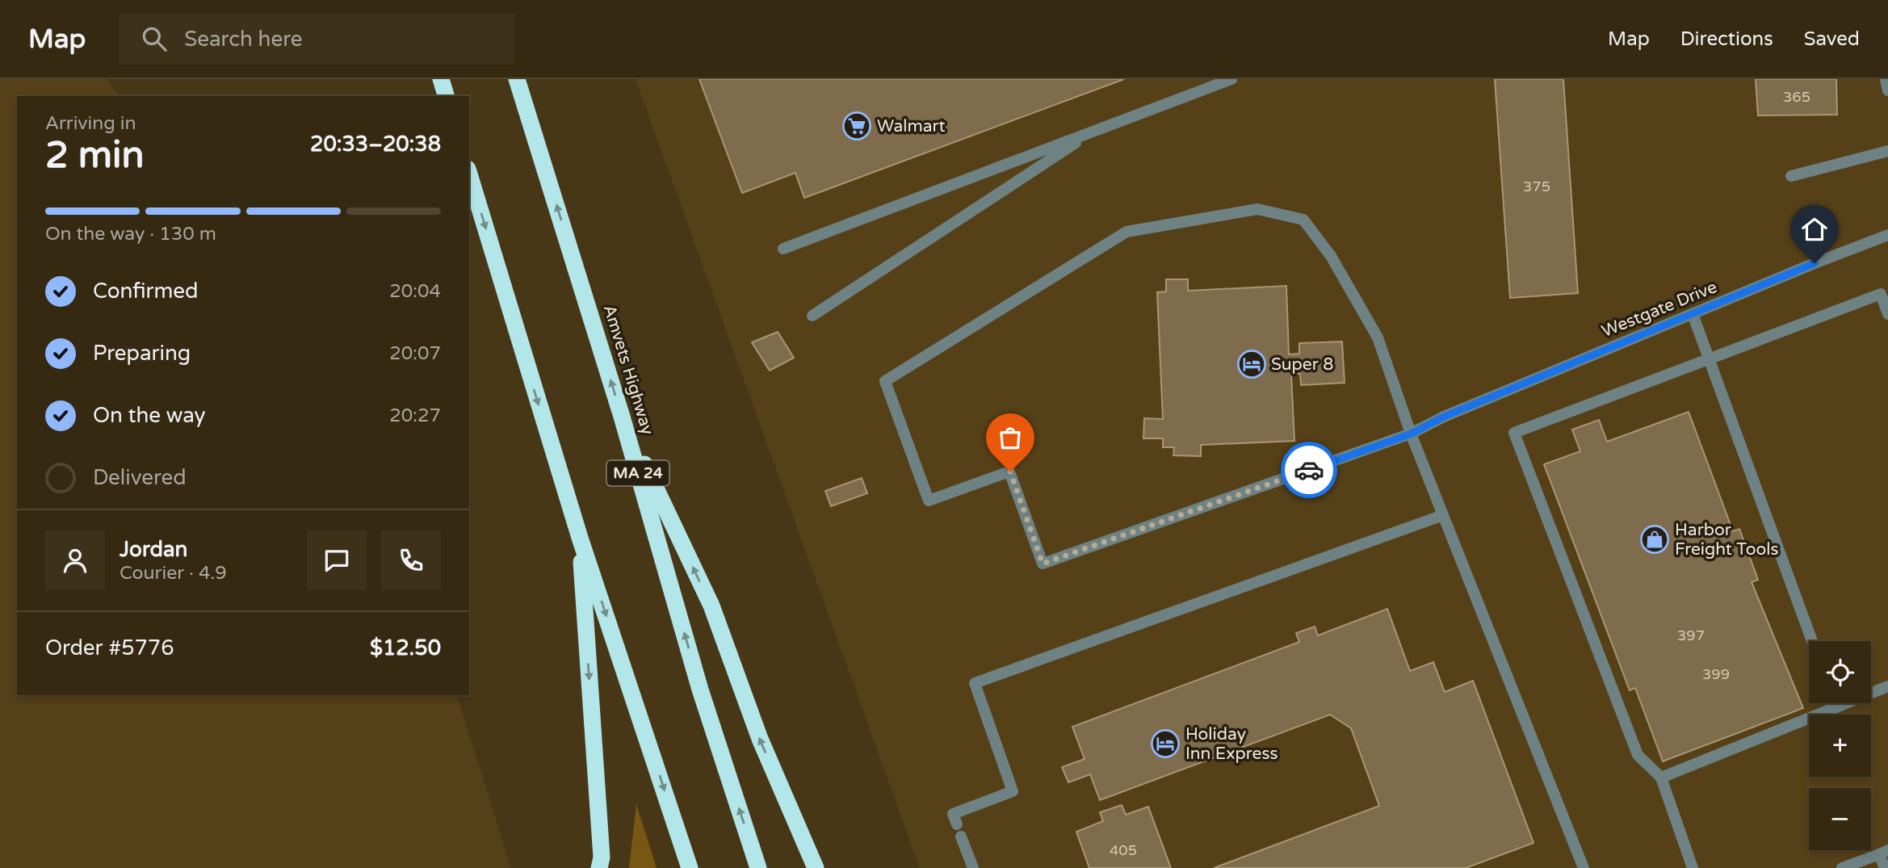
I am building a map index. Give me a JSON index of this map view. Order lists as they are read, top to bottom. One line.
{"streets":{"highway":["Amvets Highway","MA 24"],"street":["Westgate Drive"]},"places":{"supermarket":["Walmart"],"hotel":["Super 8","Holiday Inn Express"],"shop":["Harbor Freight Tools"]},"house_numbers":["365","375","397","399","405"],"page":{"header":"Map","search":"Search here","nav":["Map","Directions","Saved"],"heading":["2 min","Arriving in","20:33–20:38"],"panel":["Jordan","Courier · 4.9","Order #5776","$12.50"],"bar":"On the way · 130 m","list":[["Confirmed","20:04"],["Preparing","20:07"],["On the way","20:27"],"Delivered"],"map_buttons":["+","−"]}}
